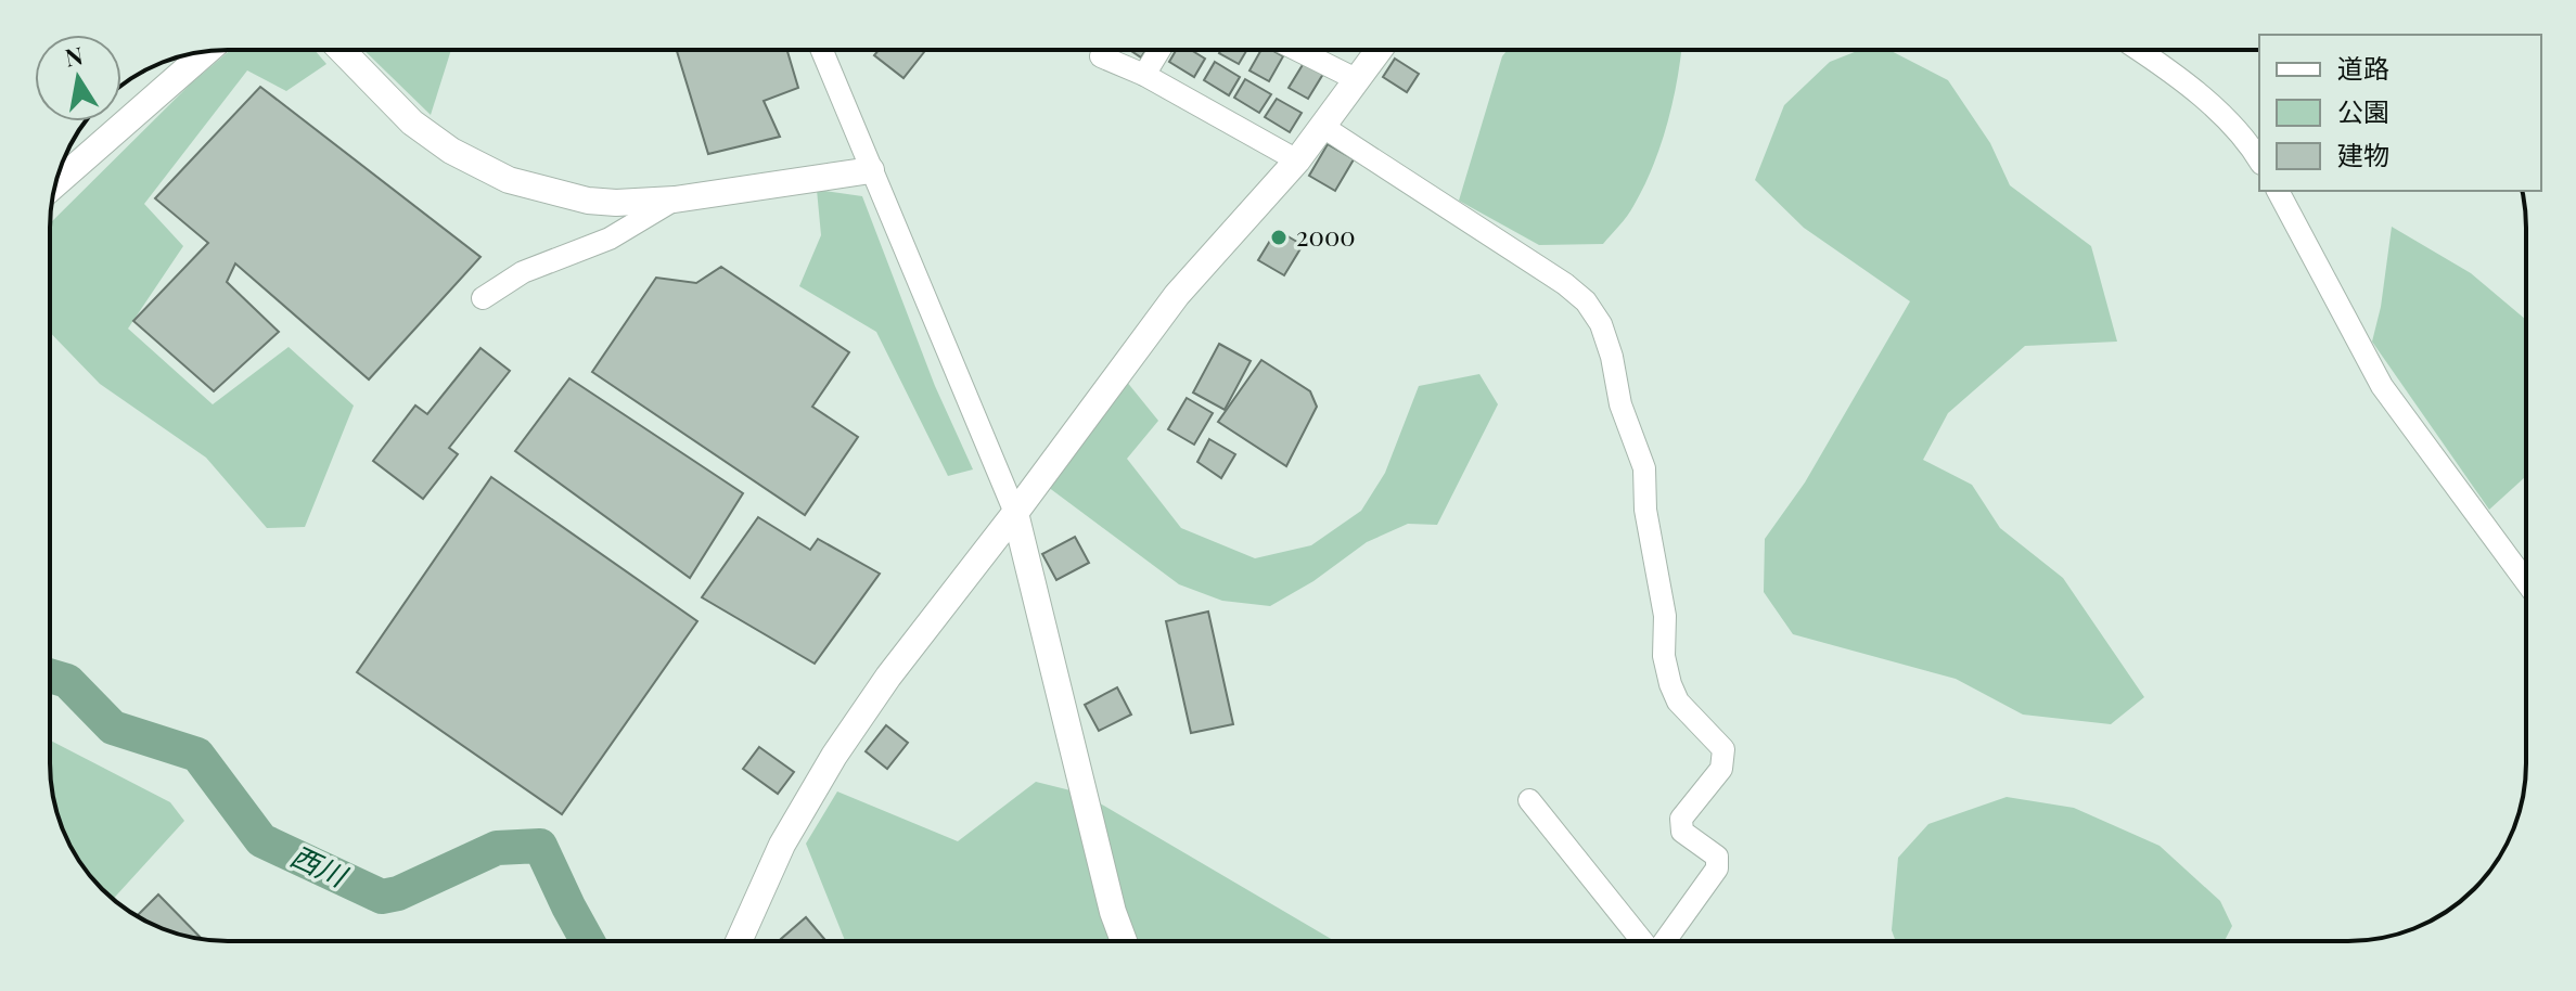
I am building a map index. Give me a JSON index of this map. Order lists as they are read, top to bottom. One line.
{"water":["西川"],"places":["2000"],"legend":["道路","公園","建物"],"north":"top"}
